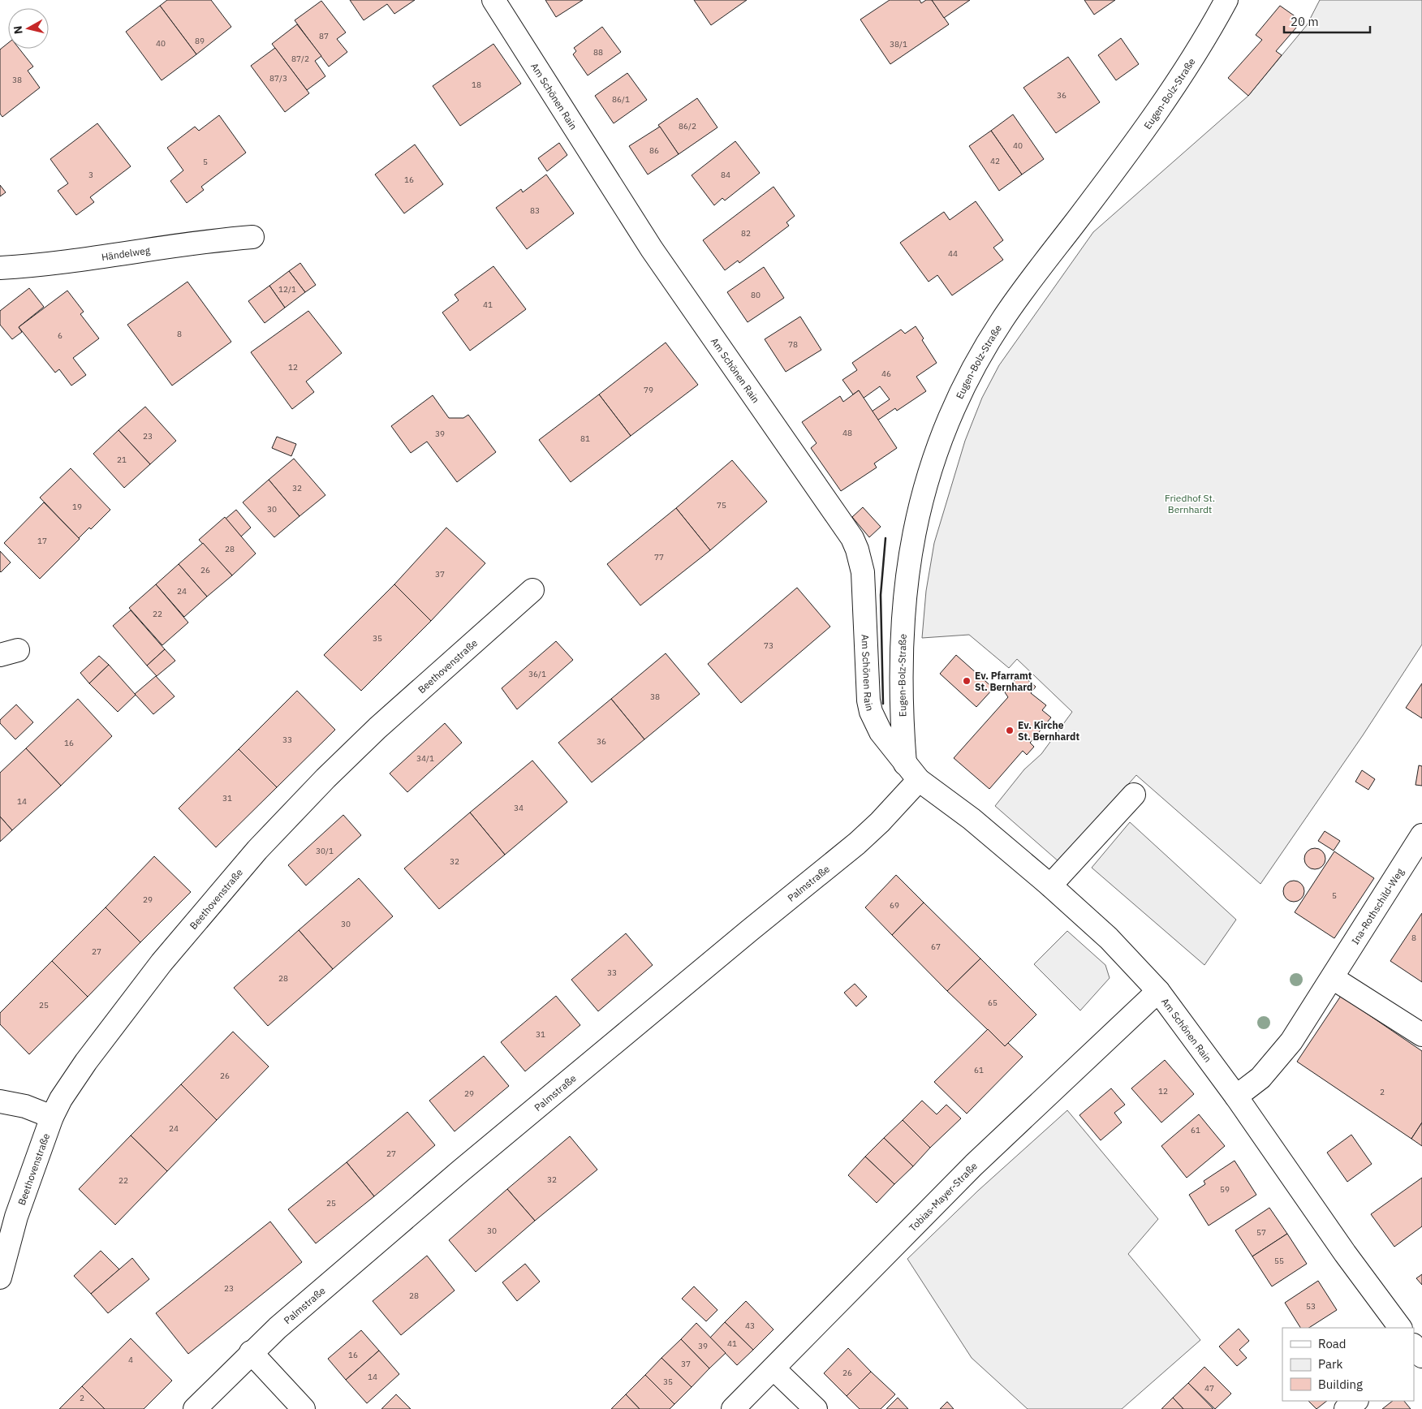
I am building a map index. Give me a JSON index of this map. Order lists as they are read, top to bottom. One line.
{"streets":{"street":["Eugen-Bolz-Straße","Am Schönen Rain","Händelweg","Beethovenstraße","Palmstraße","Ina-Rothschild-Weg","Tobias-Mayer-Straße"]},"crossings":[["Eugen-Bolz-Straße","Am Schönen Rain"],["Eugen-Bolz-Straße","Palmstraße"],["Am Schönen Rain","Palmstraße"],["Am Schönen Rain","Ina-Rothschild-Weg"],["Am Schönen Rain","Tobias-Mayer-Straße"]],"parks":["Friedhof St. Bernhardt"],"places":["Ev. Pfarramt St. Bernhard","Ev. Kirche St. Bernhardt"],"house_numbers":["87","89","40","38/1","88","87/2","87/3","38","18","36","86/1","86/2","40","86","42","5","3","84","16","83","82","44","12/1","80","41","8","6","78","12","46","79","48","39","23","81","21","32","75","19","30","17","28","77","26","37","24","22","35","73","36/1","38","33","36","16","34/1","31","14","34","30/1","32","5","29","69","30","8","67","27","33","28","65","25","31","61","26","12","2","29","24","61","27","32","22","59","25","30","57","55","23","28","53","43","41","39","16","4","37","26","14","35","47","2"],"legend":["Road","Park","Building"],"scale_bar":"20 m","north":"left"}
